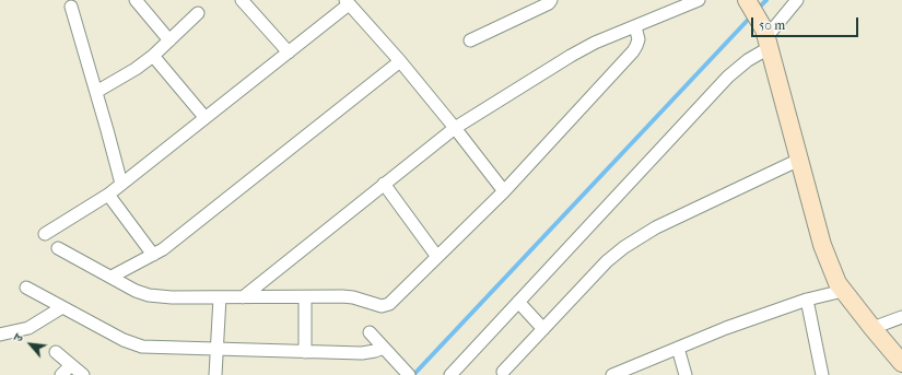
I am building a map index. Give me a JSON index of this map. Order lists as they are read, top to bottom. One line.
{"scale_bar":"50 m","north":"top left"}
